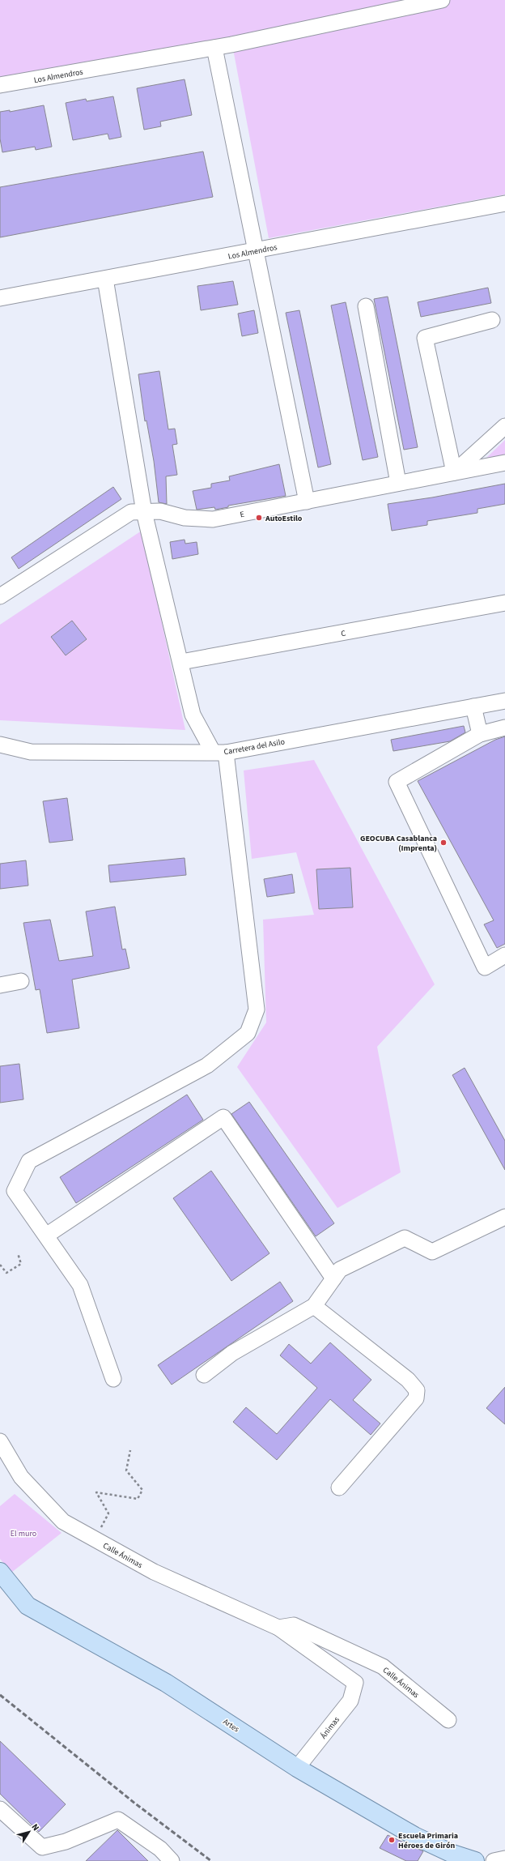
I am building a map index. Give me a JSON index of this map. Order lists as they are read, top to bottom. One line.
{"streets":{"main road":["Artes"],"street":["Los Almendros","E","C","Carretera del Asilo","Calle Ánimas","Ánimas"]},"crossings":[["Calle Ánimas","Ánimas"],["Artes","Ánimas"]],"parks":["El muro"],"places":["AutoEstilo","GEOCUBA Casablanca (Imprenta)","Escuela Primaria Héroes de Girón"],"north":"top right"}
